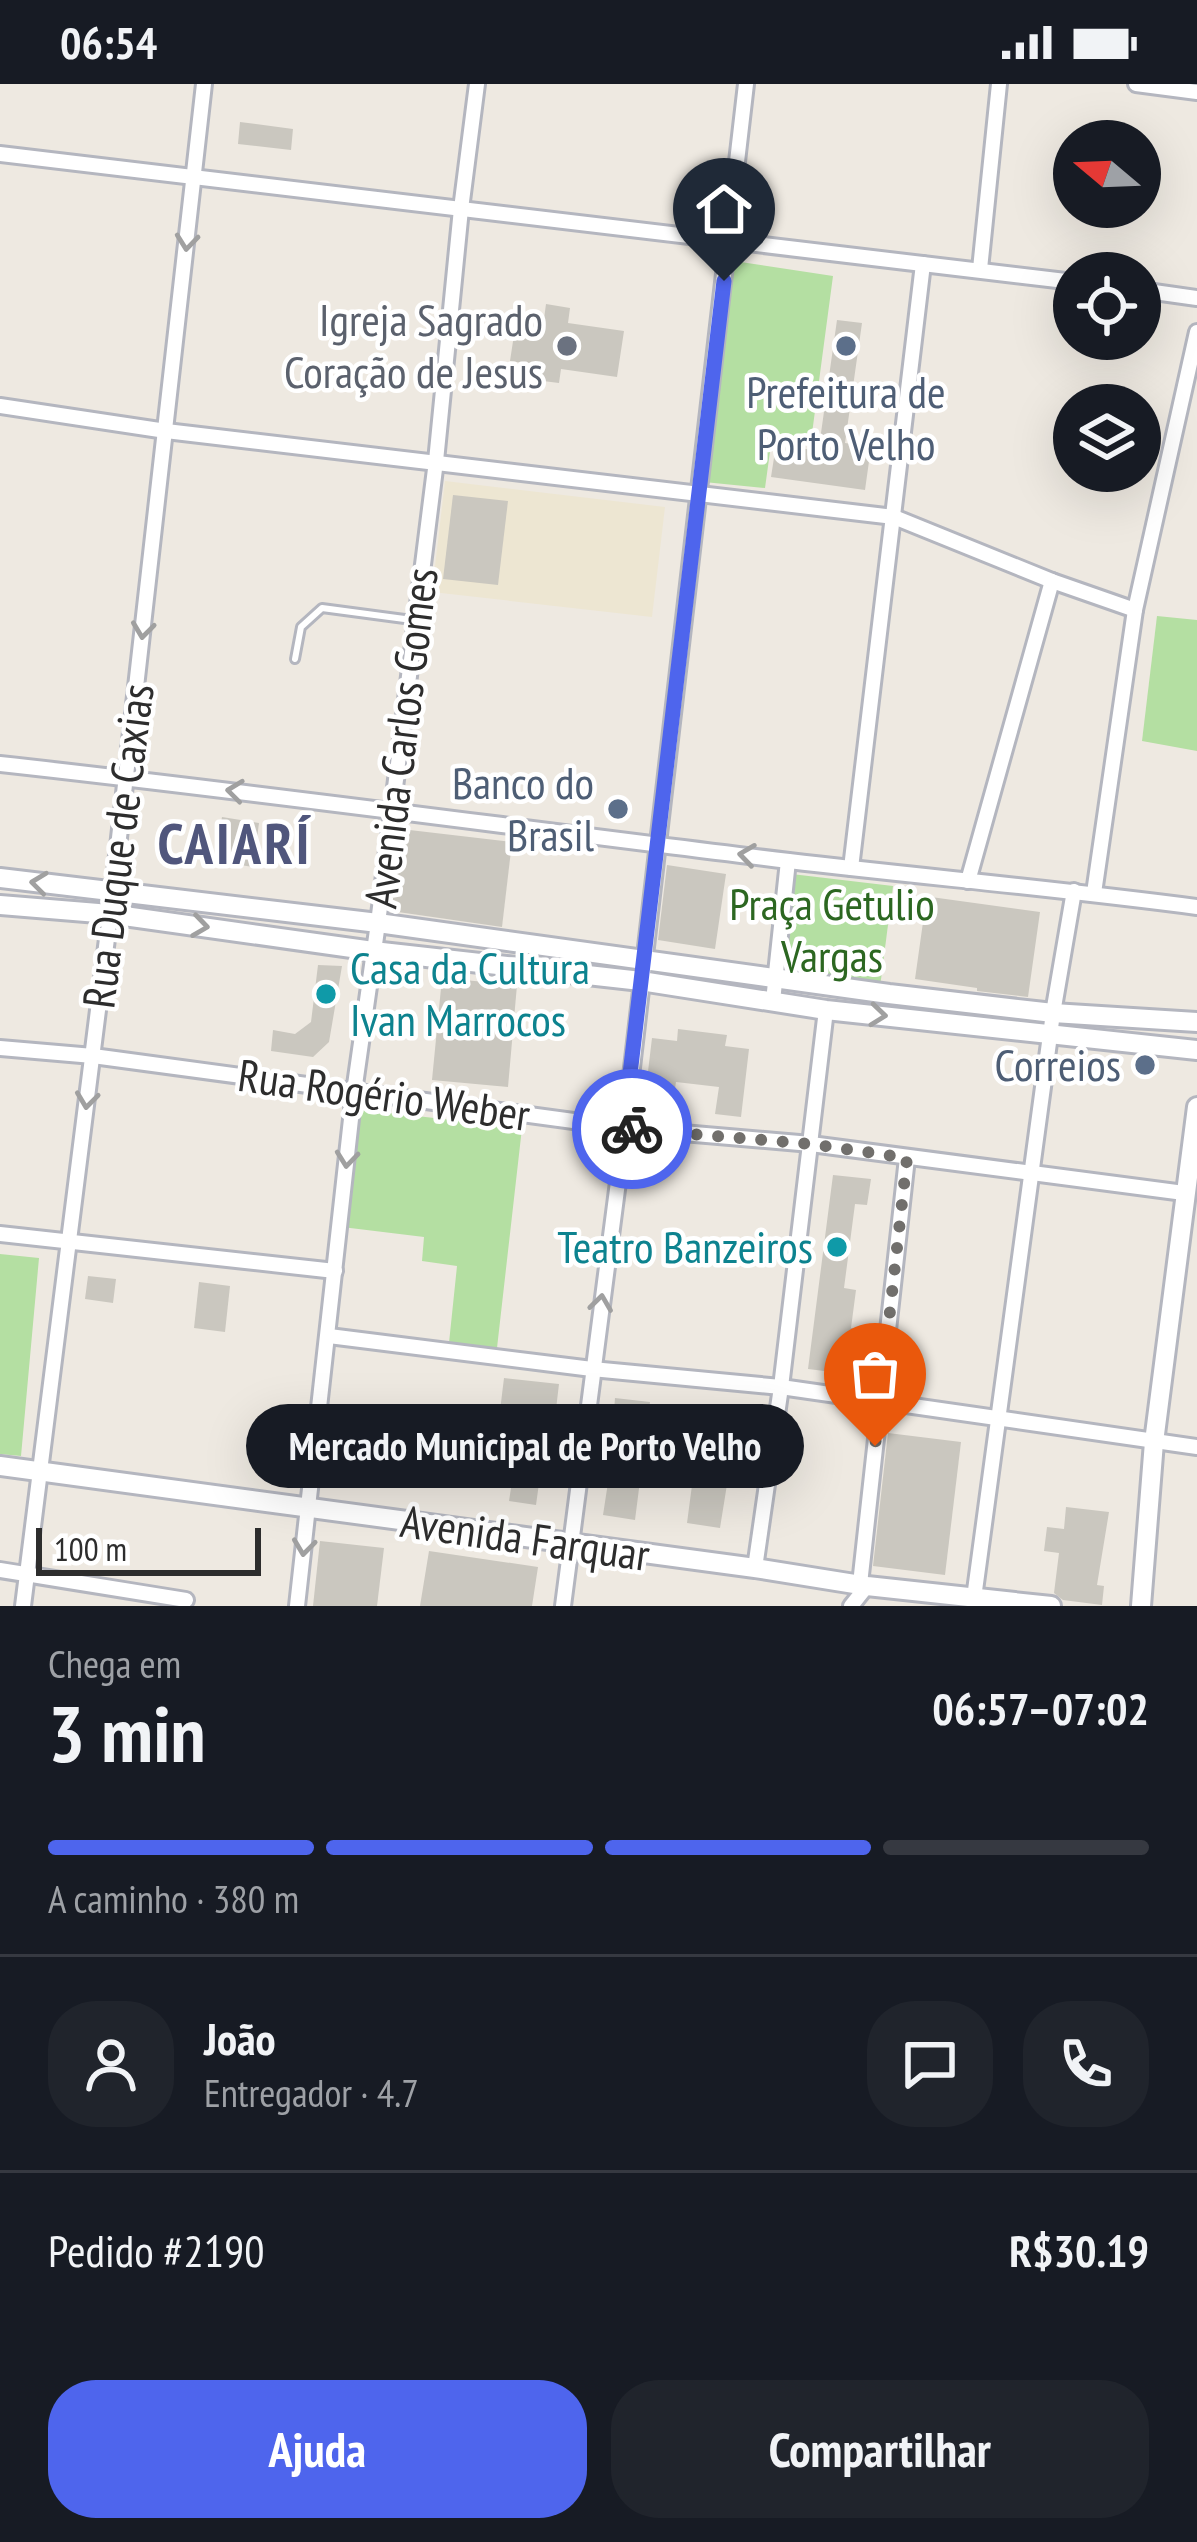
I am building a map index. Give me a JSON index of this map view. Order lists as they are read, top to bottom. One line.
{"streets":{"street":["Avenida Carlos Gomes","Rua Duque de Caxias","Rua Rogério Weber","Avenida Farquar"]},"crossings":[["Avenida Carlos Gomes","Rua Rogério Weber"],["Avenida Carlos Gomes","Avenida Farquar"],["Rua Duque de Caxias","Rua Rogério Weber"],["Rua Duque de Caxias","Avenida Farquar"]],"one_way":["Rua Duque de Caxias"],"districts":["CAIARÍ"],"parks":["Praça Getulio Vargas"],"places":["Igreja Sagrado Coração de Jesus","Prefeitura de Porto Velho","Banco do Brasil","Casa da Cultura Ivan Marrocos","Correios","Teatro Banzeiros","Mercado Municipal de Porto Velho"],"scale_bar":"100 m","north":"left","page":{"status":"06:54","bubble":"Mercado Municipal de Porto Velho","scale":"100 m","heading":["3 min","Chega em","06:57–07:02"],"panel":["João","Entregador · 4.7","Pedido #2190","R$30.19"],"bar":"A caminho · 380 m","buttons":["Ajuda","Compartilhar"]}}
